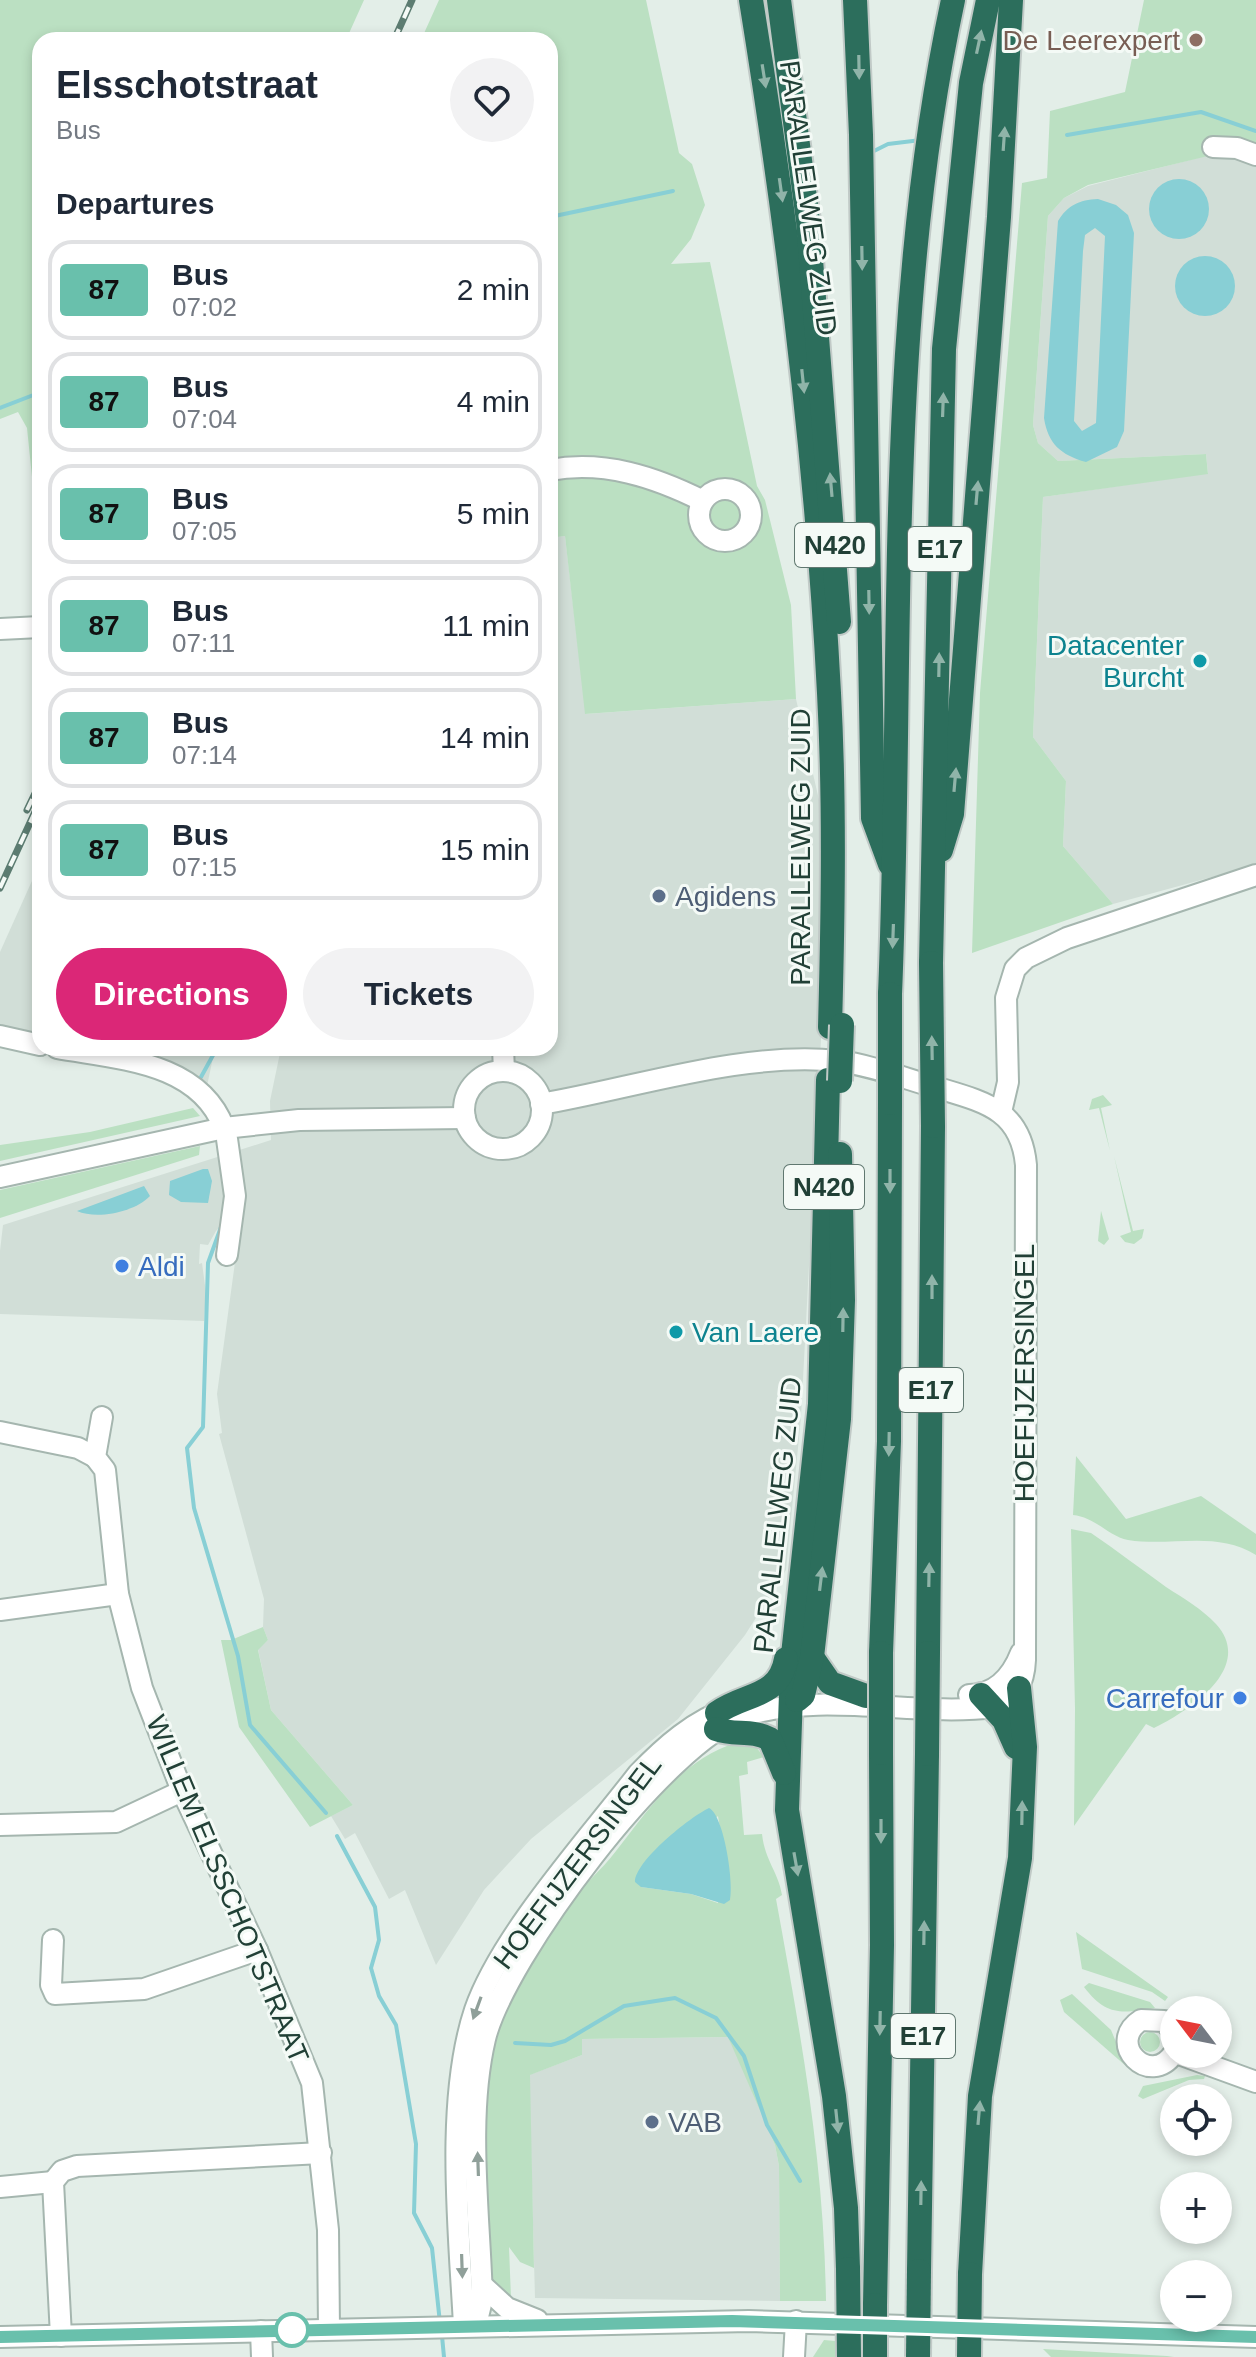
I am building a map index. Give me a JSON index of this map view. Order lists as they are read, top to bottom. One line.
{"streets":{"highway":["PARALLELWEG ZUID","N420","E17"],"street":["HOEFIJZERSINGEL","WILLEM ELSSCHOTSTRAAT"]},"crossings":[["PARALLELWEG ZUID","HOEFIJZERSINGEL"]],"places":["De Leerexpert","Datacenter Burcht","Agidens","Aldi","Van Laere","Carrefour","VAB"],"lines":["bus line 87"],"north":"top left","page":{"heading":[["Elsschotstraat","Bus"],"Departures"],"list":[{"mark":"87","name":"Bus","note":"07:02","value":"2 min"},{"mark":"87","name":"Bus","note":"07:04","value":"4 min"},{"mark":"87","name":"Bus","note":"07:05","value":"5 min"},{"mark":"87","name":"Bus","note":"07:11","value":"11 min"},{"mark":"87","name":"Bus","note":"07:14","value":"14 min"},{"mark":"87","name":"Bus","note":"07:15","value":"15 min"}],"buttons":["Directions","Tickets"],"map_buttons":["+","−"]}}
